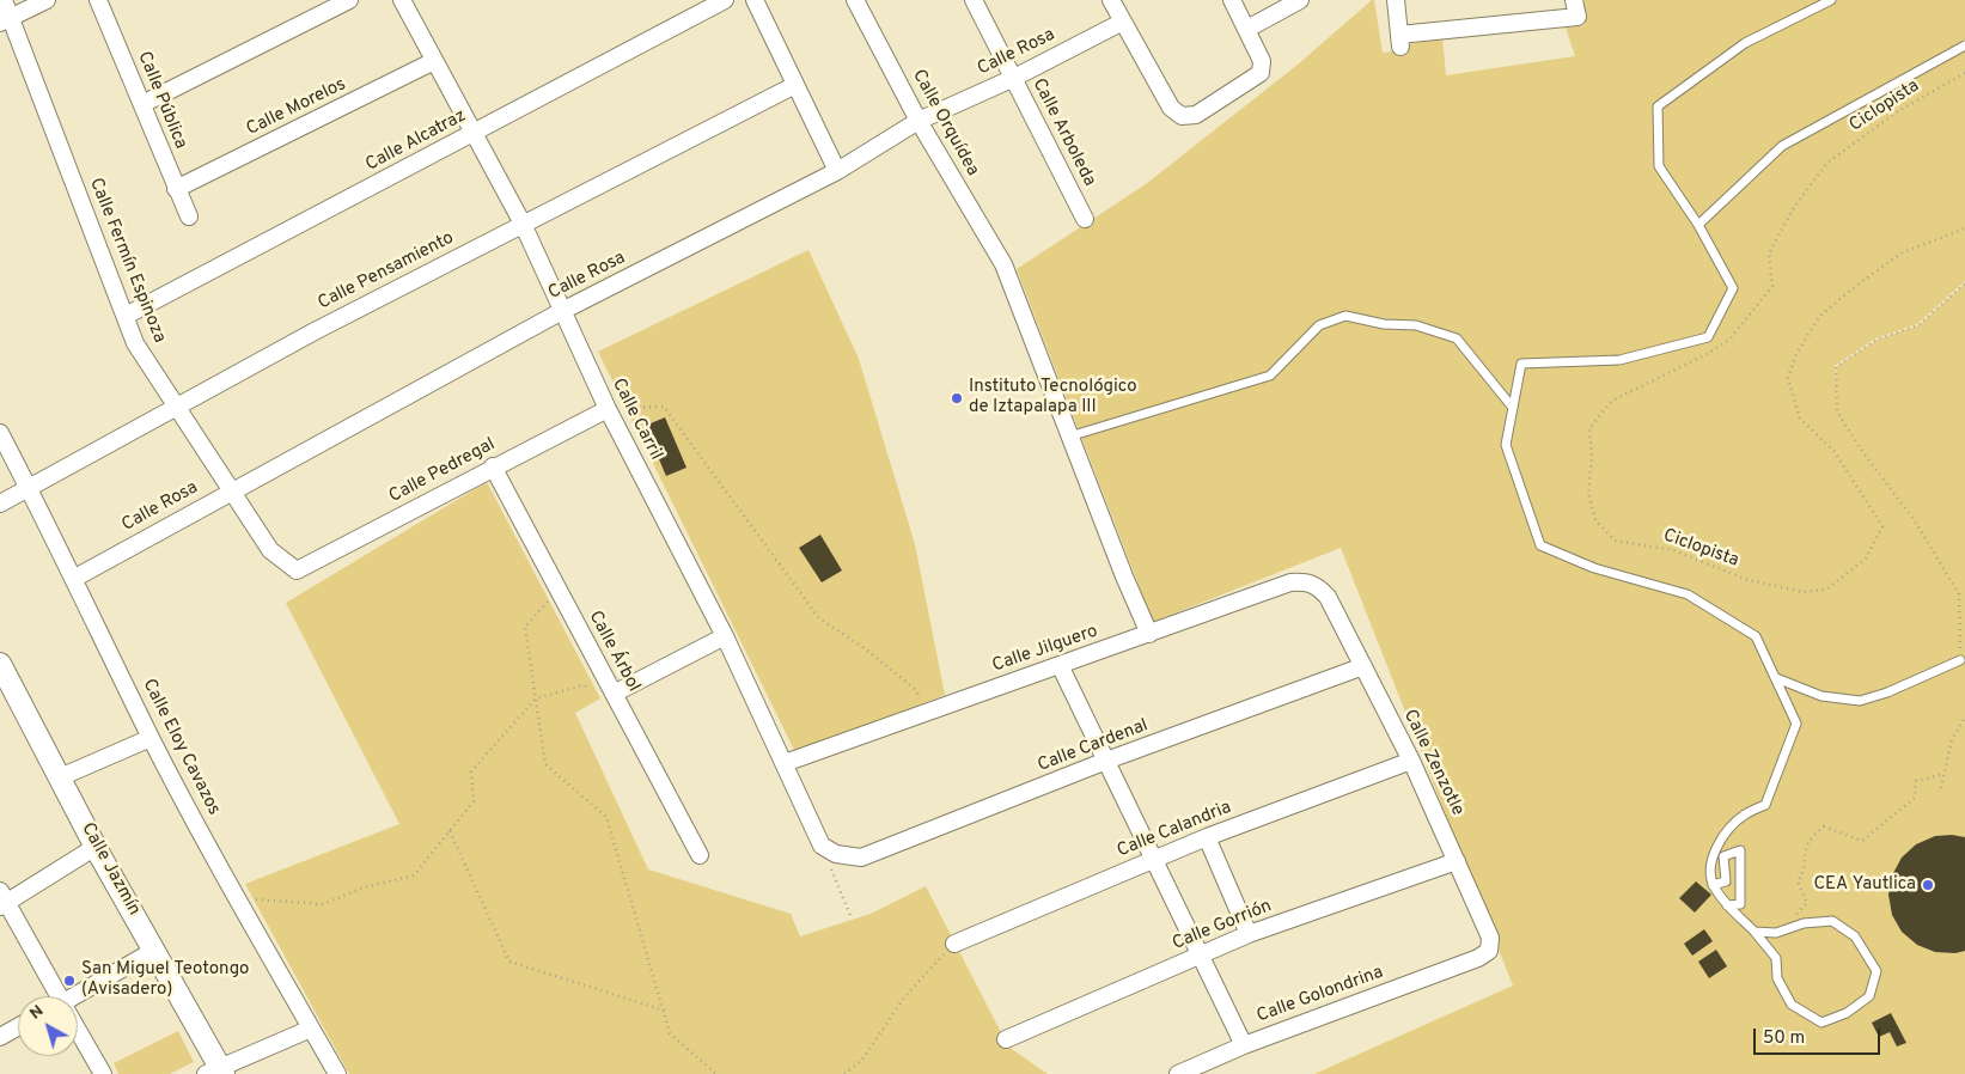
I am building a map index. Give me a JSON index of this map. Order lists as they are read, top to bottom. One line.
{"streets":{"street":["Calle Rosa","Calle Pública","Calle Morelos","Calle Orquídea","Calle Arboleda","Calle Alcatraz","Calle Fermín Espinoza","Calle Pensamiento","Calle Carril","Calle Pedregal","Calle Jilguero","Calle Árbol","Calle Cardenal","Calle Eloy Cavazos","Calle Zenzotle","Calle Calandria","Calle Jazmín","Calle Gorrión","Calle Golondrina"],"path":["Ciclopista"]},"crossings":[["Calle Rosa","Calle Orquídea"],["Calle Rosa","Calle Arboleda"],["Calle Rosa","Calle Fermín Espinoza"],["Calle Rosa","Calle Carril"],["Calle Rosa","Calle Eloy Cavazos"],["Calle Pública","Calle Morelos"],["Calle Morelos","Calle Carril"],["Calle Alcatraz","Calle Fermín Espinoza"],["Calle Alcatraz","Calle Carril"],["Calle Fermín Espinoza","Calle Pensamiento"],["Calle Fermín Espinoza","Calle Pedregal"],["Calle Pensamiento","Calle Carril"],["Calle Pensamiento","Calle Eloy Cavazos"],["Calle Carril","Calle Pedregal"],["Calle Carril","Calle Jilguero"],["Calle Carril","Calle Cardenal"],["Calle Pedregal","Calle Árbol"],["Calle Jilguero","Calle Zenzotle"],["Calle Cardenal","Calle Zenzotle"],["Calle Zenzotle","Calle Calandria"],["Calle Zenzotle","Calle Gorrión"],["Calle Zenzotle","Calle Golondrina"]],"places":["Instituto Tecnológico de Iztapalapa III","CEA Yautlica","San Miguel Teotongo (Avisadero)"],"scale_bar":"50 m","north":"top left"}
